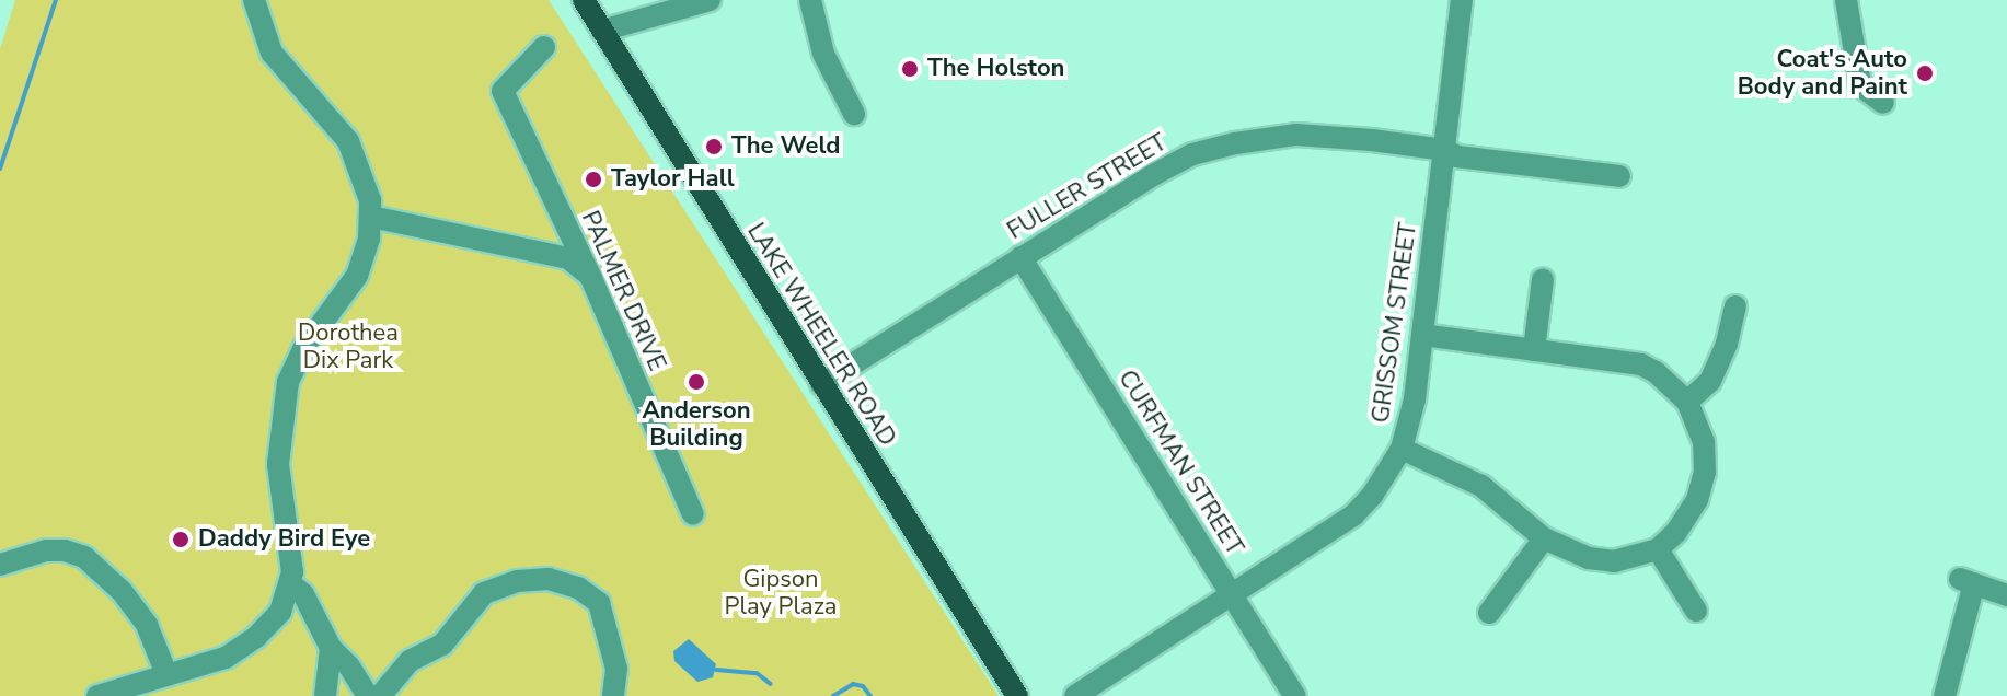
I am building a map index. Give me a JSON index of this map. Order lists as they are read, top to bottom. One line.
{"streets":{"main road":["LAKE WHEELER ROAD"],"street":["FULLER STREET","PALMER DRIVE","GRISSOM STREET","CURFMAN STREET"]},"crossings":[["FULLER STREET","GRISSOM STREET"],["FULLER STREET","LAKE WHEELER ROAD"],["FULLER STREET","CURFMAN STREET"],["GRISSOM STREET","CURFMAN STREET"]],"parks":["Dorothea Dix Park","Gipson Play Plaza"],"places":["The Holston","Coat's Auto Body and Paint","The Weld","Taylor Hall","Anderson Building","Daddy Bird Eye"]}
